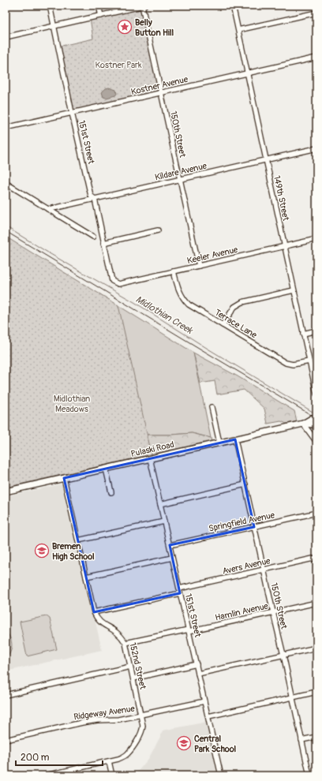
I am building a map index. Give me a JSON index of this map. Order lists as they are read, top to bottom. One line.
{"streets":{"main road":["Pulaski Road"],"street":["Kostner Avenue","150th Street","151st Street","Kildare Avenue","149th Street","Keeler Avenue","Terrace Lane","Springfield Avenue","Avers Avenue","Hamlin Avenue","152nd Street","Ridgeway Avenue"]},"crossings":[["Kostner Avenue","150th Street"],["Kostner Avenue","151st Street"],["Kostner Avenue","149th Street"],["150th Street","Kildare Avenue"],["150th Street","Keeler Avenue"],["150th Street","Pulaski Road"],["150th Street","Springfield Avenue"],["150th Street","Avers Avenue"],["150th Street","Hamlin Avenue"],["151st Street","Kildare Avenue"],["151st Street","Keeler Avenue"],["151st Street","Pulaski Road"],["151st Street","Springfield Avenue"],["151st Street","Avers Avenue"],["151st Street","Hamlin Avenue"],["151st Street","Ridgeway Avenue"],["Kildare Avenue","149th Street"],["149th Street","Keeler Avenue"],["149th Street","Terrace Lane"],["Keeler Avenue","Terrace Lane"],["Pulaski Road","152nd Street"],["Avers Avenue","152nd Street"],["Hamlin Avenue","152nd Street"],["152nd Street","Ridgeway Avenue"]],"water":["Midlothian Creek"],"parks":["Kostner Park","Midlothian Meadows"],"places":{"place":["Belly Button Hill"],"school or university":["Bremen High School","Central Park School"]},"scale_bar":"200 m"}
